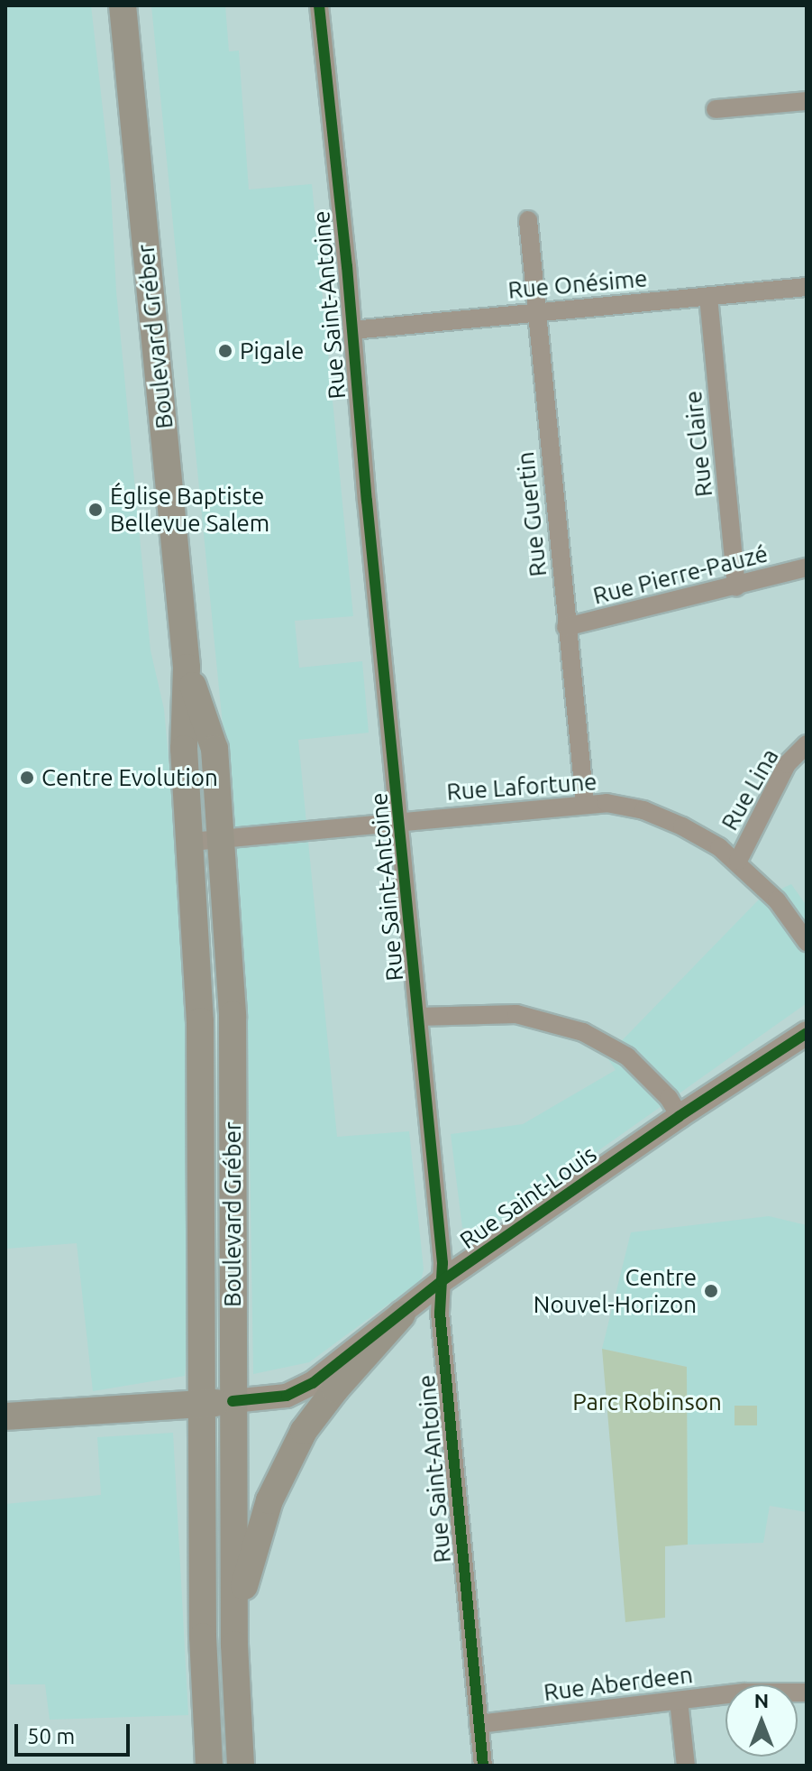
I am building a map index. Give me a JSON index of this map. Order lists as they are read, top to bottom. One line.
{"streets":{"main road":["Boulevard Gréber","Rue Saint-Louis"],"street":["Rue Onésime","Rue Saint-Antoine","Rue Claire","Rue Guertin","Rue Pierre-Pauzé","Rue Lafortune","Rue Lina","Rue Aberdeen"]},"crossings":[["Rue Onésime","Rue Saint-Antoine"],["Rue Onésime","Rue Claire"],["Rue Onésime","Rue Guertin"],["Rue Saint-Antoine","Rue Lafortune"],["Rue Saint-Antoine","Rue Saint-Louis"],["Rue Saint-Antoine","Rue Aberdeen"],["Boulevard Gréber","Rue Lafortune"],["Boulevard Gréber","Rue Saint-Louis"],["Rue Claire","Rue Pierre-Pauzé"],["Rue Guertin","Rue Pierre-Pauzé"],["Rue Guertin","Rue Lafortune"],["Rue Lafortune","Rue Lina"]],"parks":["Parc Robinson"],"places":["Pigale","Église Baptiste Bellevue Salem","Centre Evolution","Centre Nouvel-Horizon"],"scale_bar":"50 m","north":"top"}
